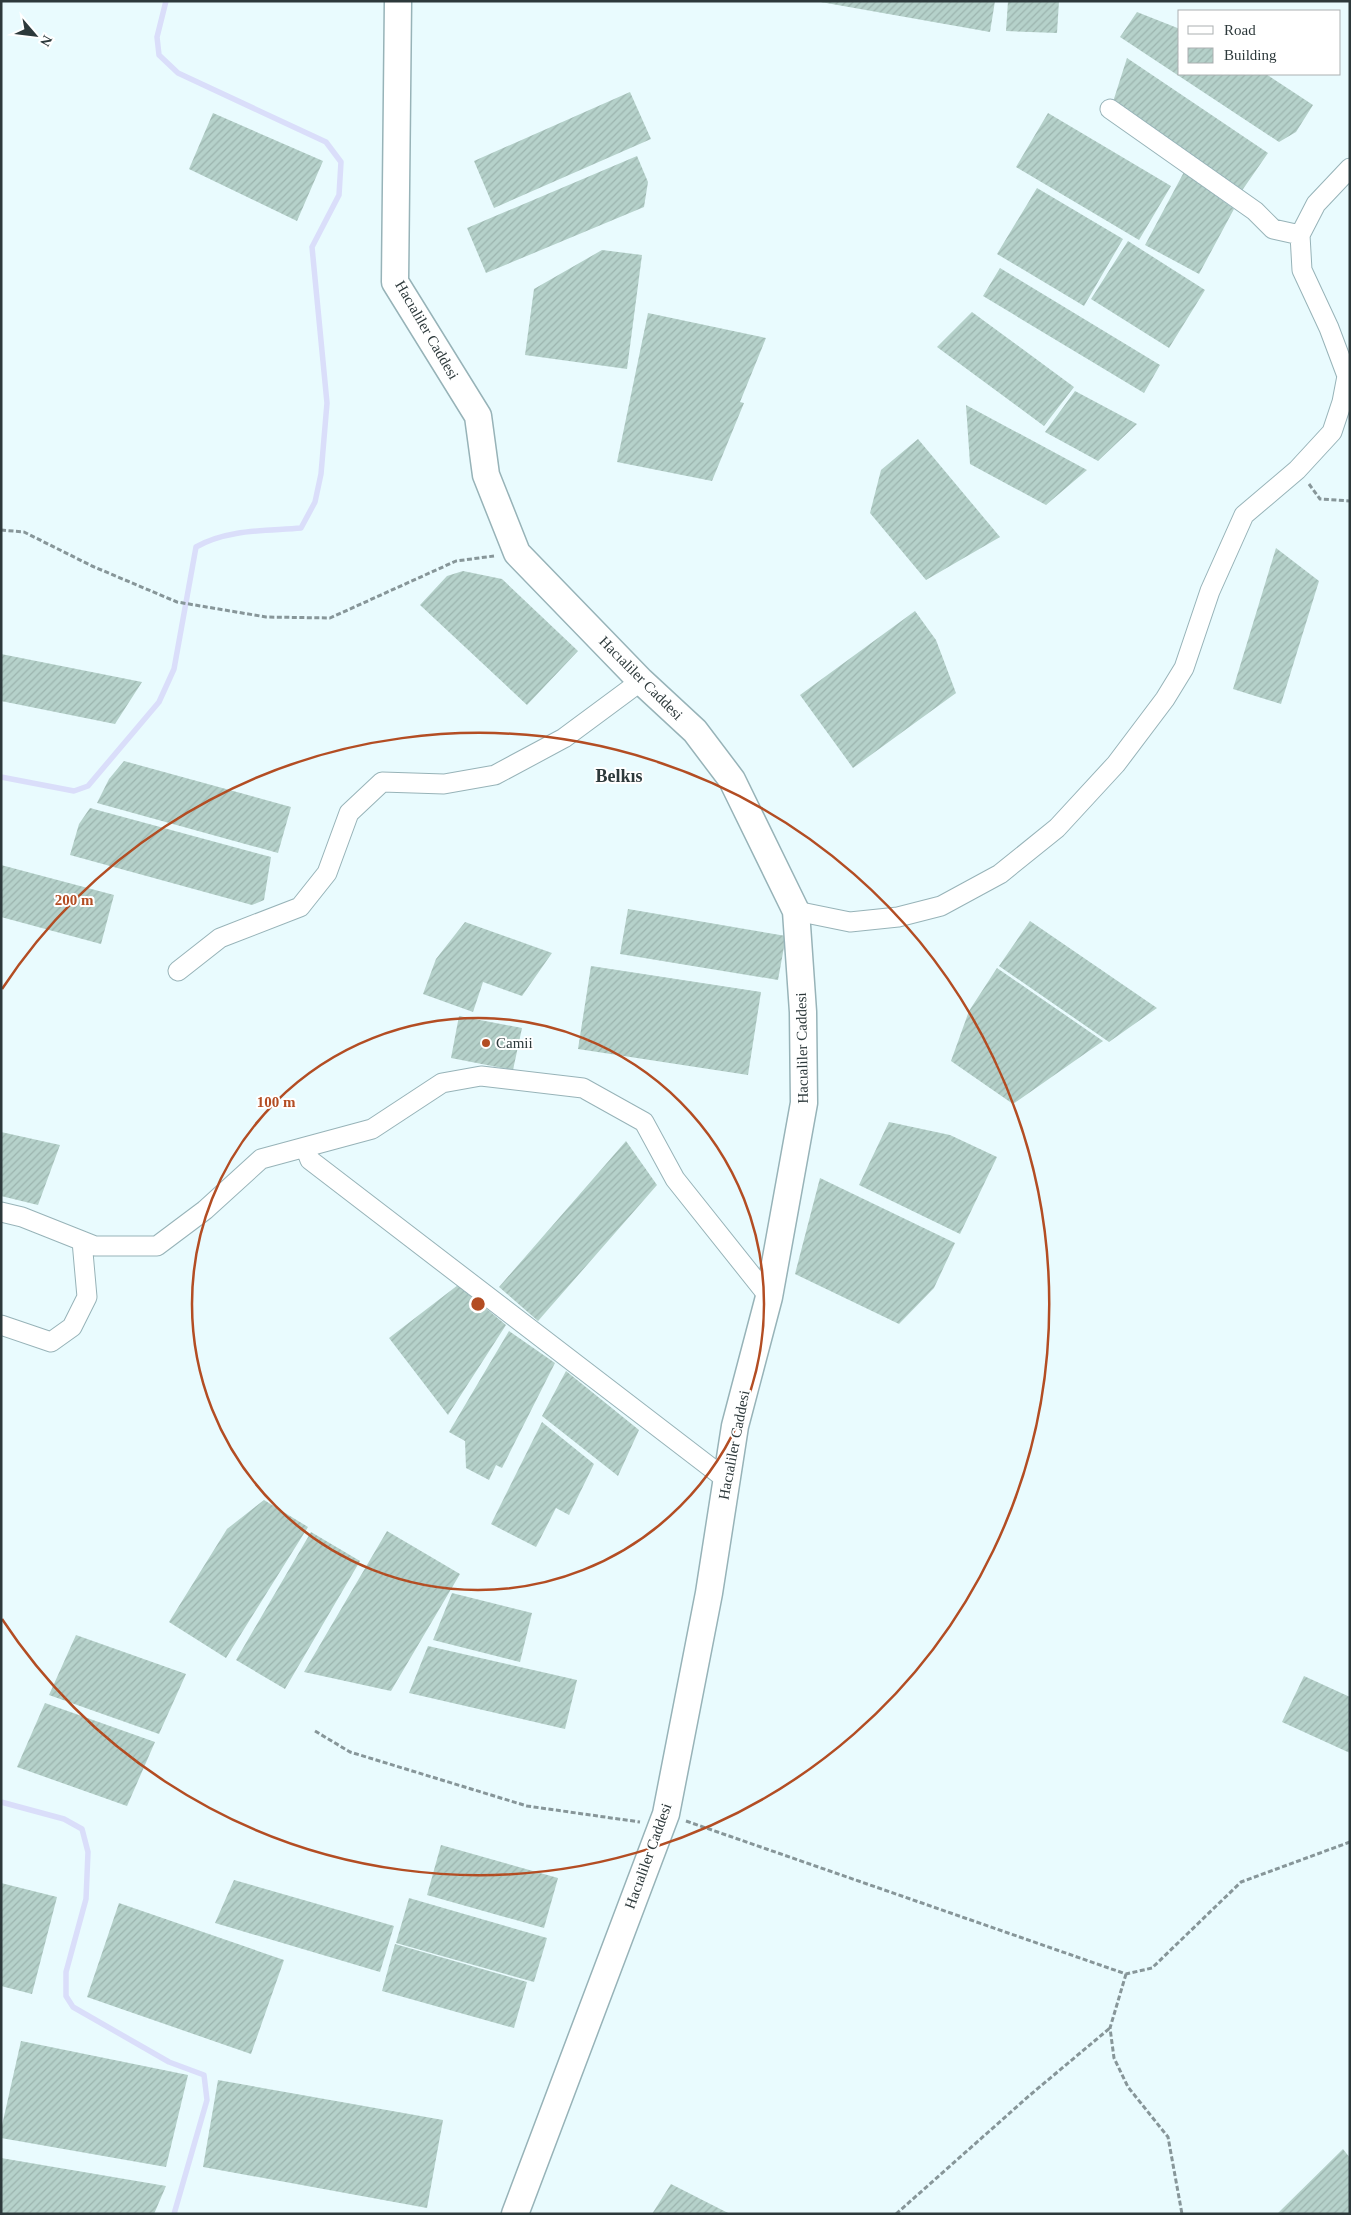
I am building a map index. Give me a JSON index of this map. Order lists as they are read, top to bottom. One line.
{"streets":{"street":["Hacıaliler Caddesi"]},"districts":["Belkıs"],"places":["Camii"],"legend":["Road","Building"],"north":"bottom right","rings":["200 m","100 m"]}
